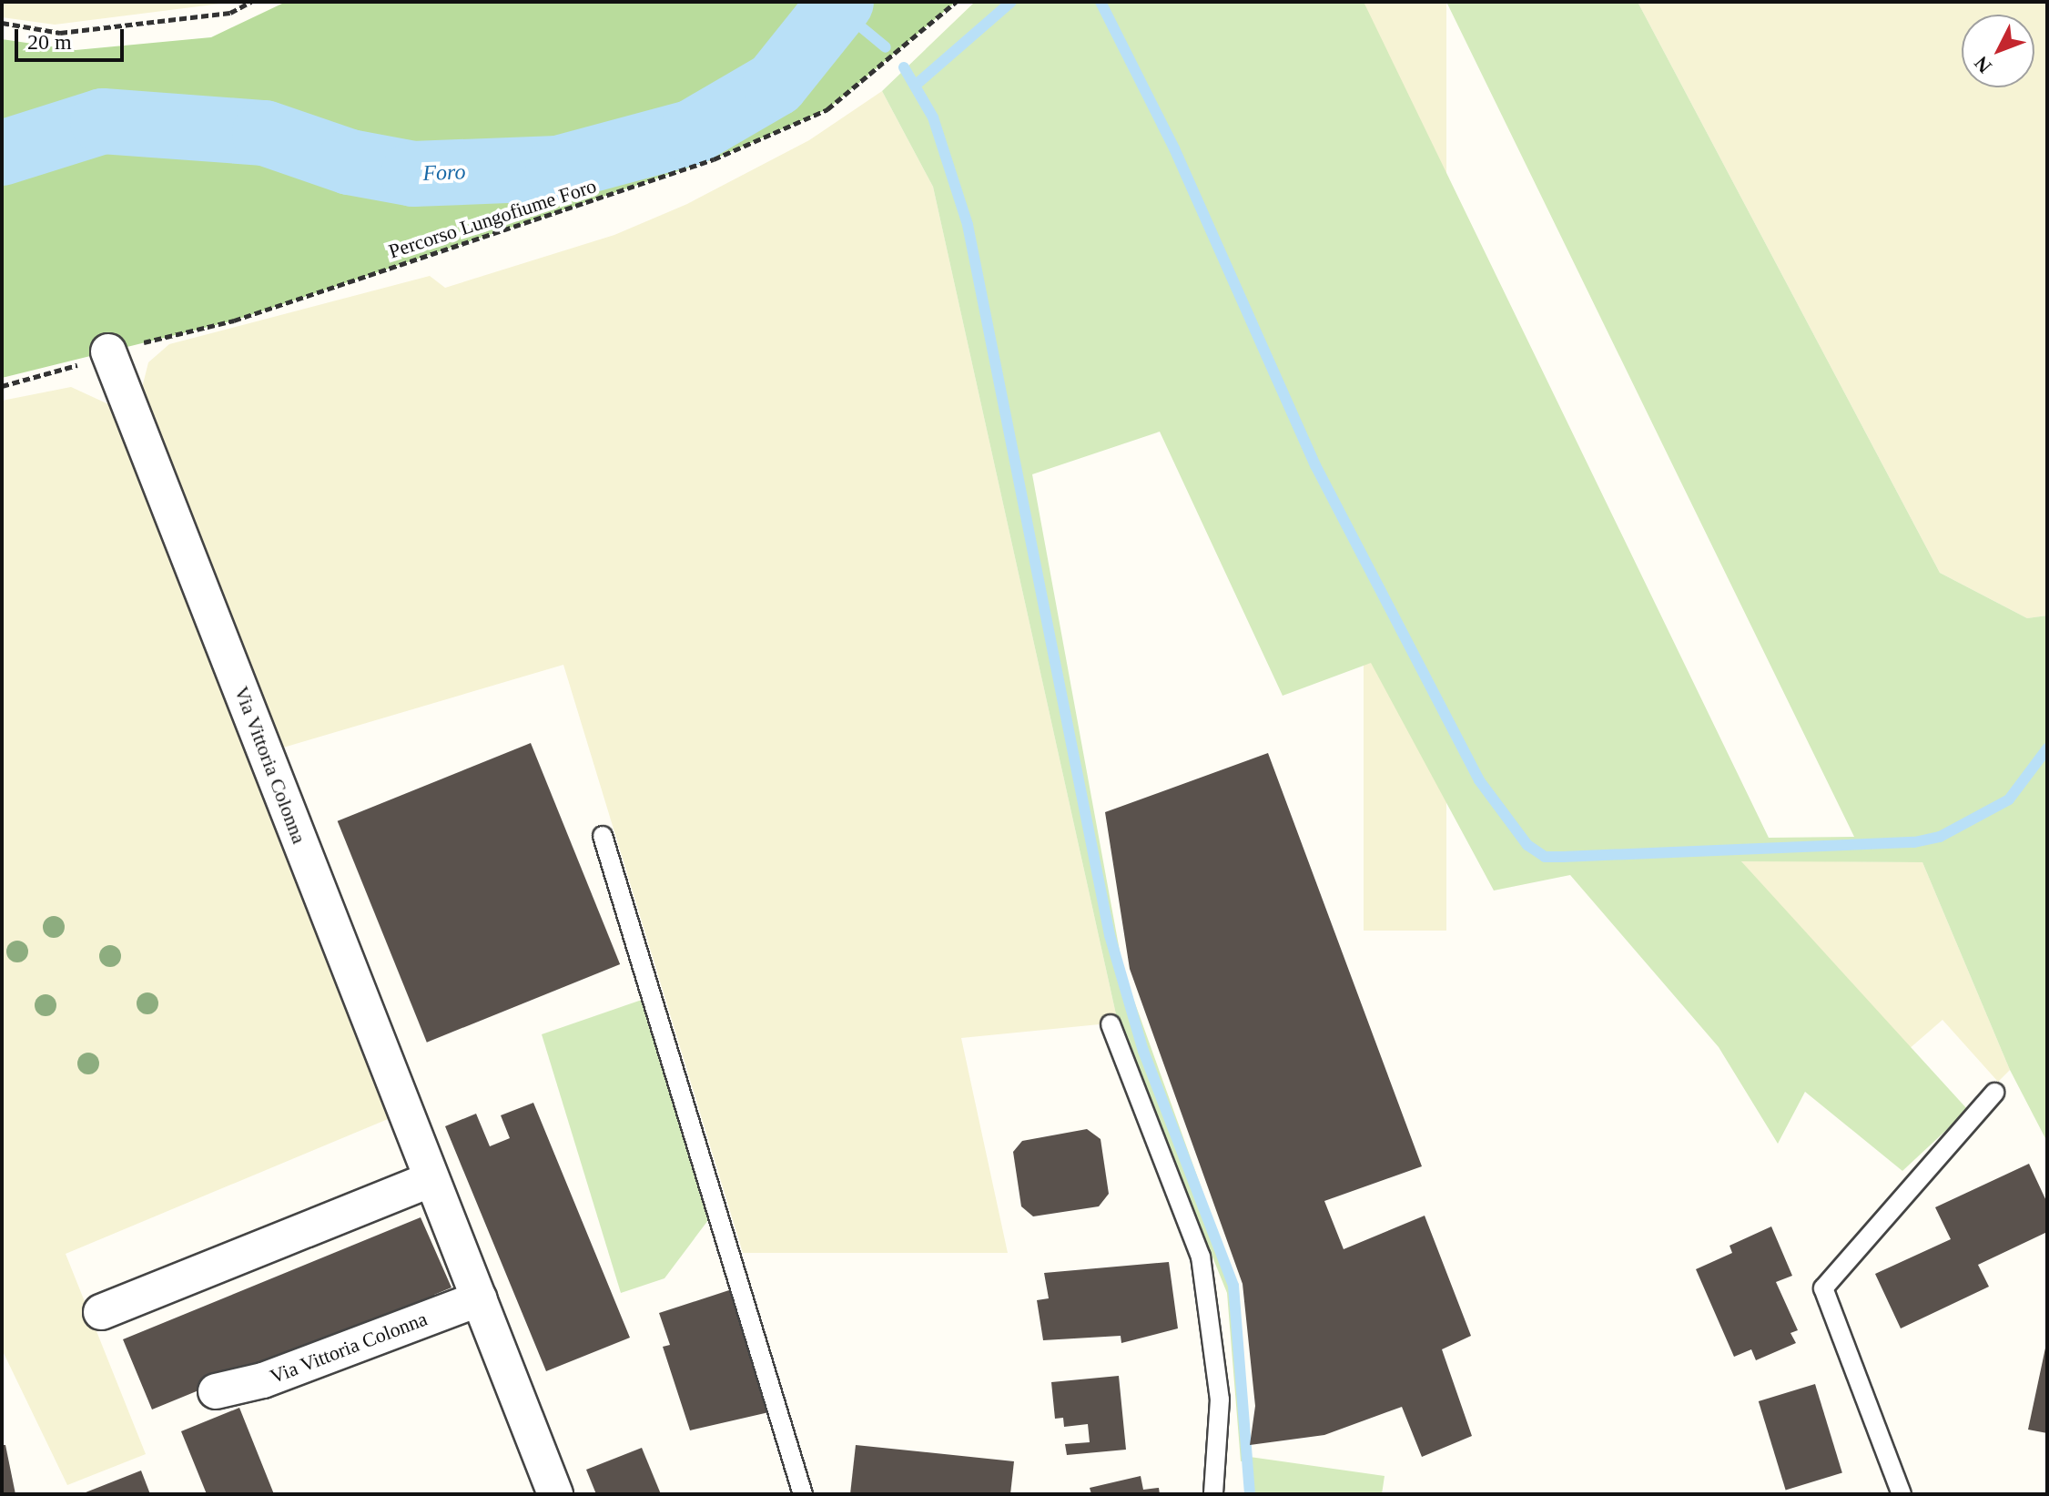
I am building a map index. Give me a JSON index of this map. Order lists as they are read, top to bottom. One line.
{"streets":{"street":["Via Vittoria Colonna"],"path":["Percorso Lungofiume Foro"]},"crossings":[["Percorso Lungofiume Foro","Via Vittoria Colonna"]],"water":["Foro"],"scale_bar":"20 m","north":"bottom left"}
